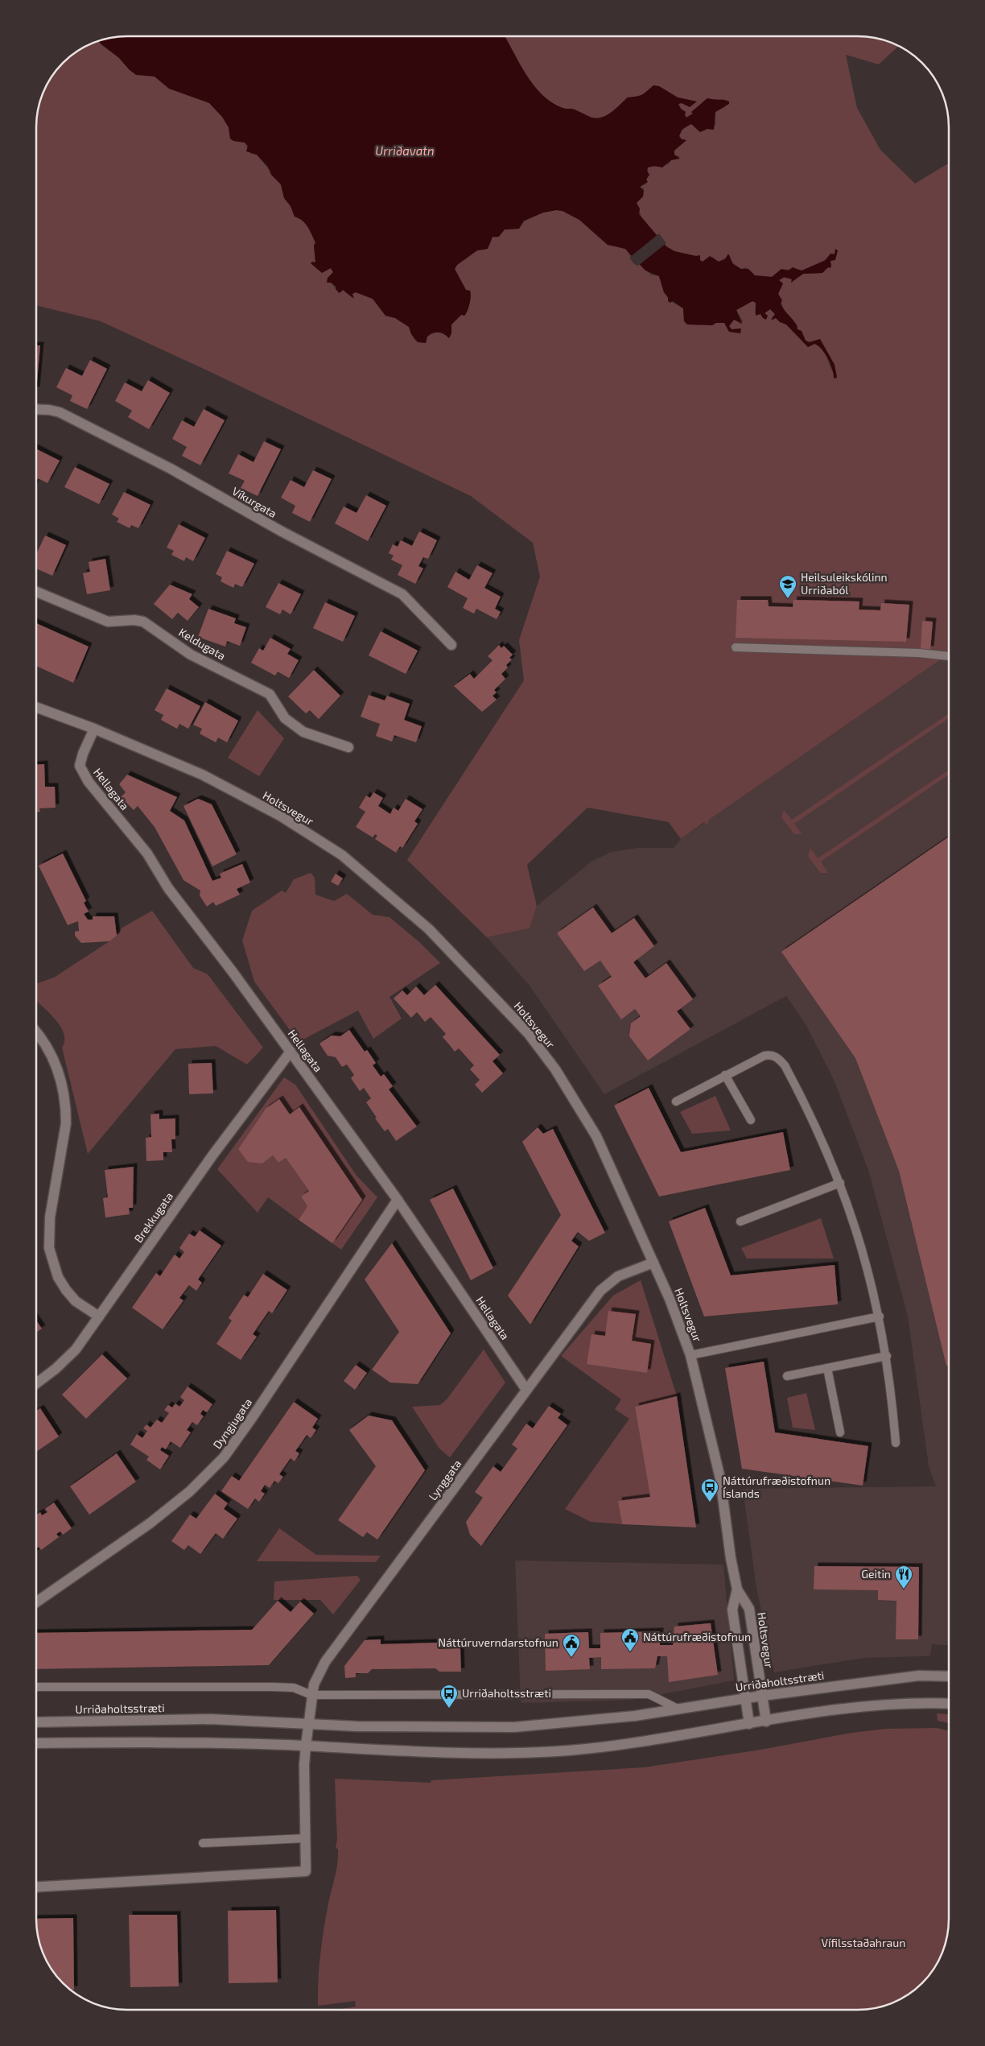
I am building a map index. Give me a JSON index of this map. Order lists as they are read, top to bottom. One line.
{"streets":{"street":["Víkurgata","Keldugata","Hellagata","Holtsvegur","Brekkugata","Dyngjugata","Lynggata","Urriðaholtsstræti"]},"crossings":[["Hellagata","Holtsvegur"],["Hellagata","Brekkugata"],["Hellagata","Dyngjugata"],["Hellagata","Lynggata"],["Holtsvegur","Lynggata"],["Holtsvegur","Urriðaholtsstræti"],["Lynggata","Urriðaholtsstræti"]],"water":["Urriðavatn"],"parks":["Vífilsstaðahraun"],"places":{"school or university":["Heilsuleikskólinn Urriðaból"],"bus stop":["Náttúrufræðistofnun Íslands","Urriðaholtsstræti"],"restaurant":["Geitin"],"public building":["Náttúrufræðistofnun","Náttúruverndarstofnun"]}}
